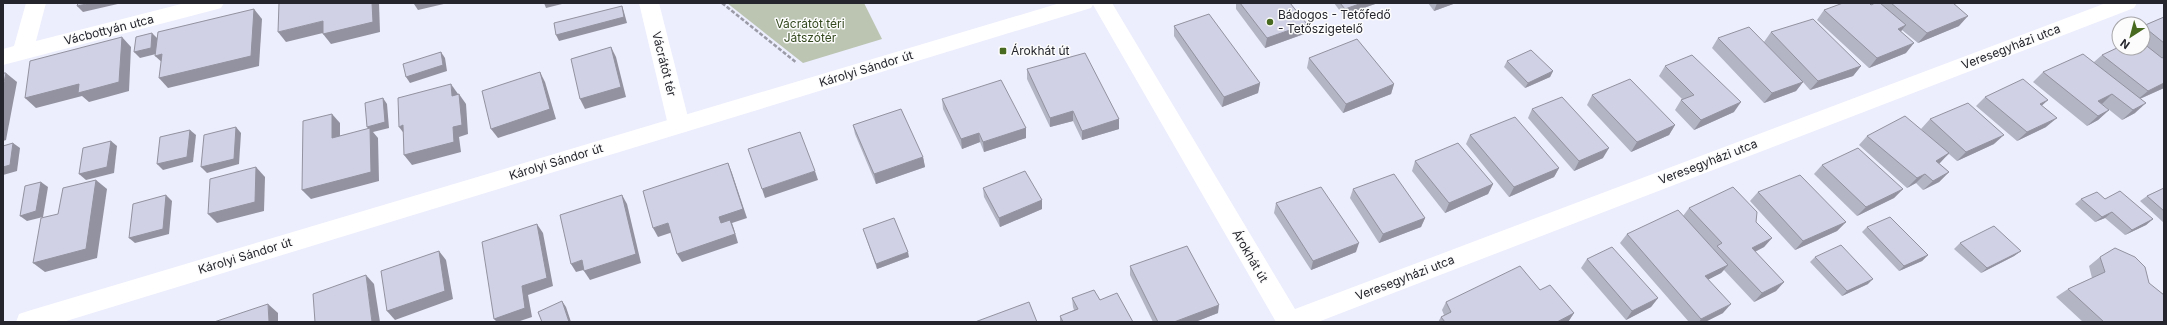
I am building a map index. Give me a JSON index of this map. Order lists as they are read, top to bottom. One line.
{"streets":{"street":["Vácbottyán utca","Veresegyházi utca","Vácrátót tér","Károlyi Sándor út","Árokhát út"]},"crossings":[["Veresegyházi utca","Árokhát út"],["Vácrátót tér","Károlyi Sándor út"]],"parks":["Vácrátót téri Játszótér"],"places":{"other":["Bádogos - Tetőfedő - Tetőszigetelő"],"transit":["Árokhát út"]},"north":"bottom left"}
